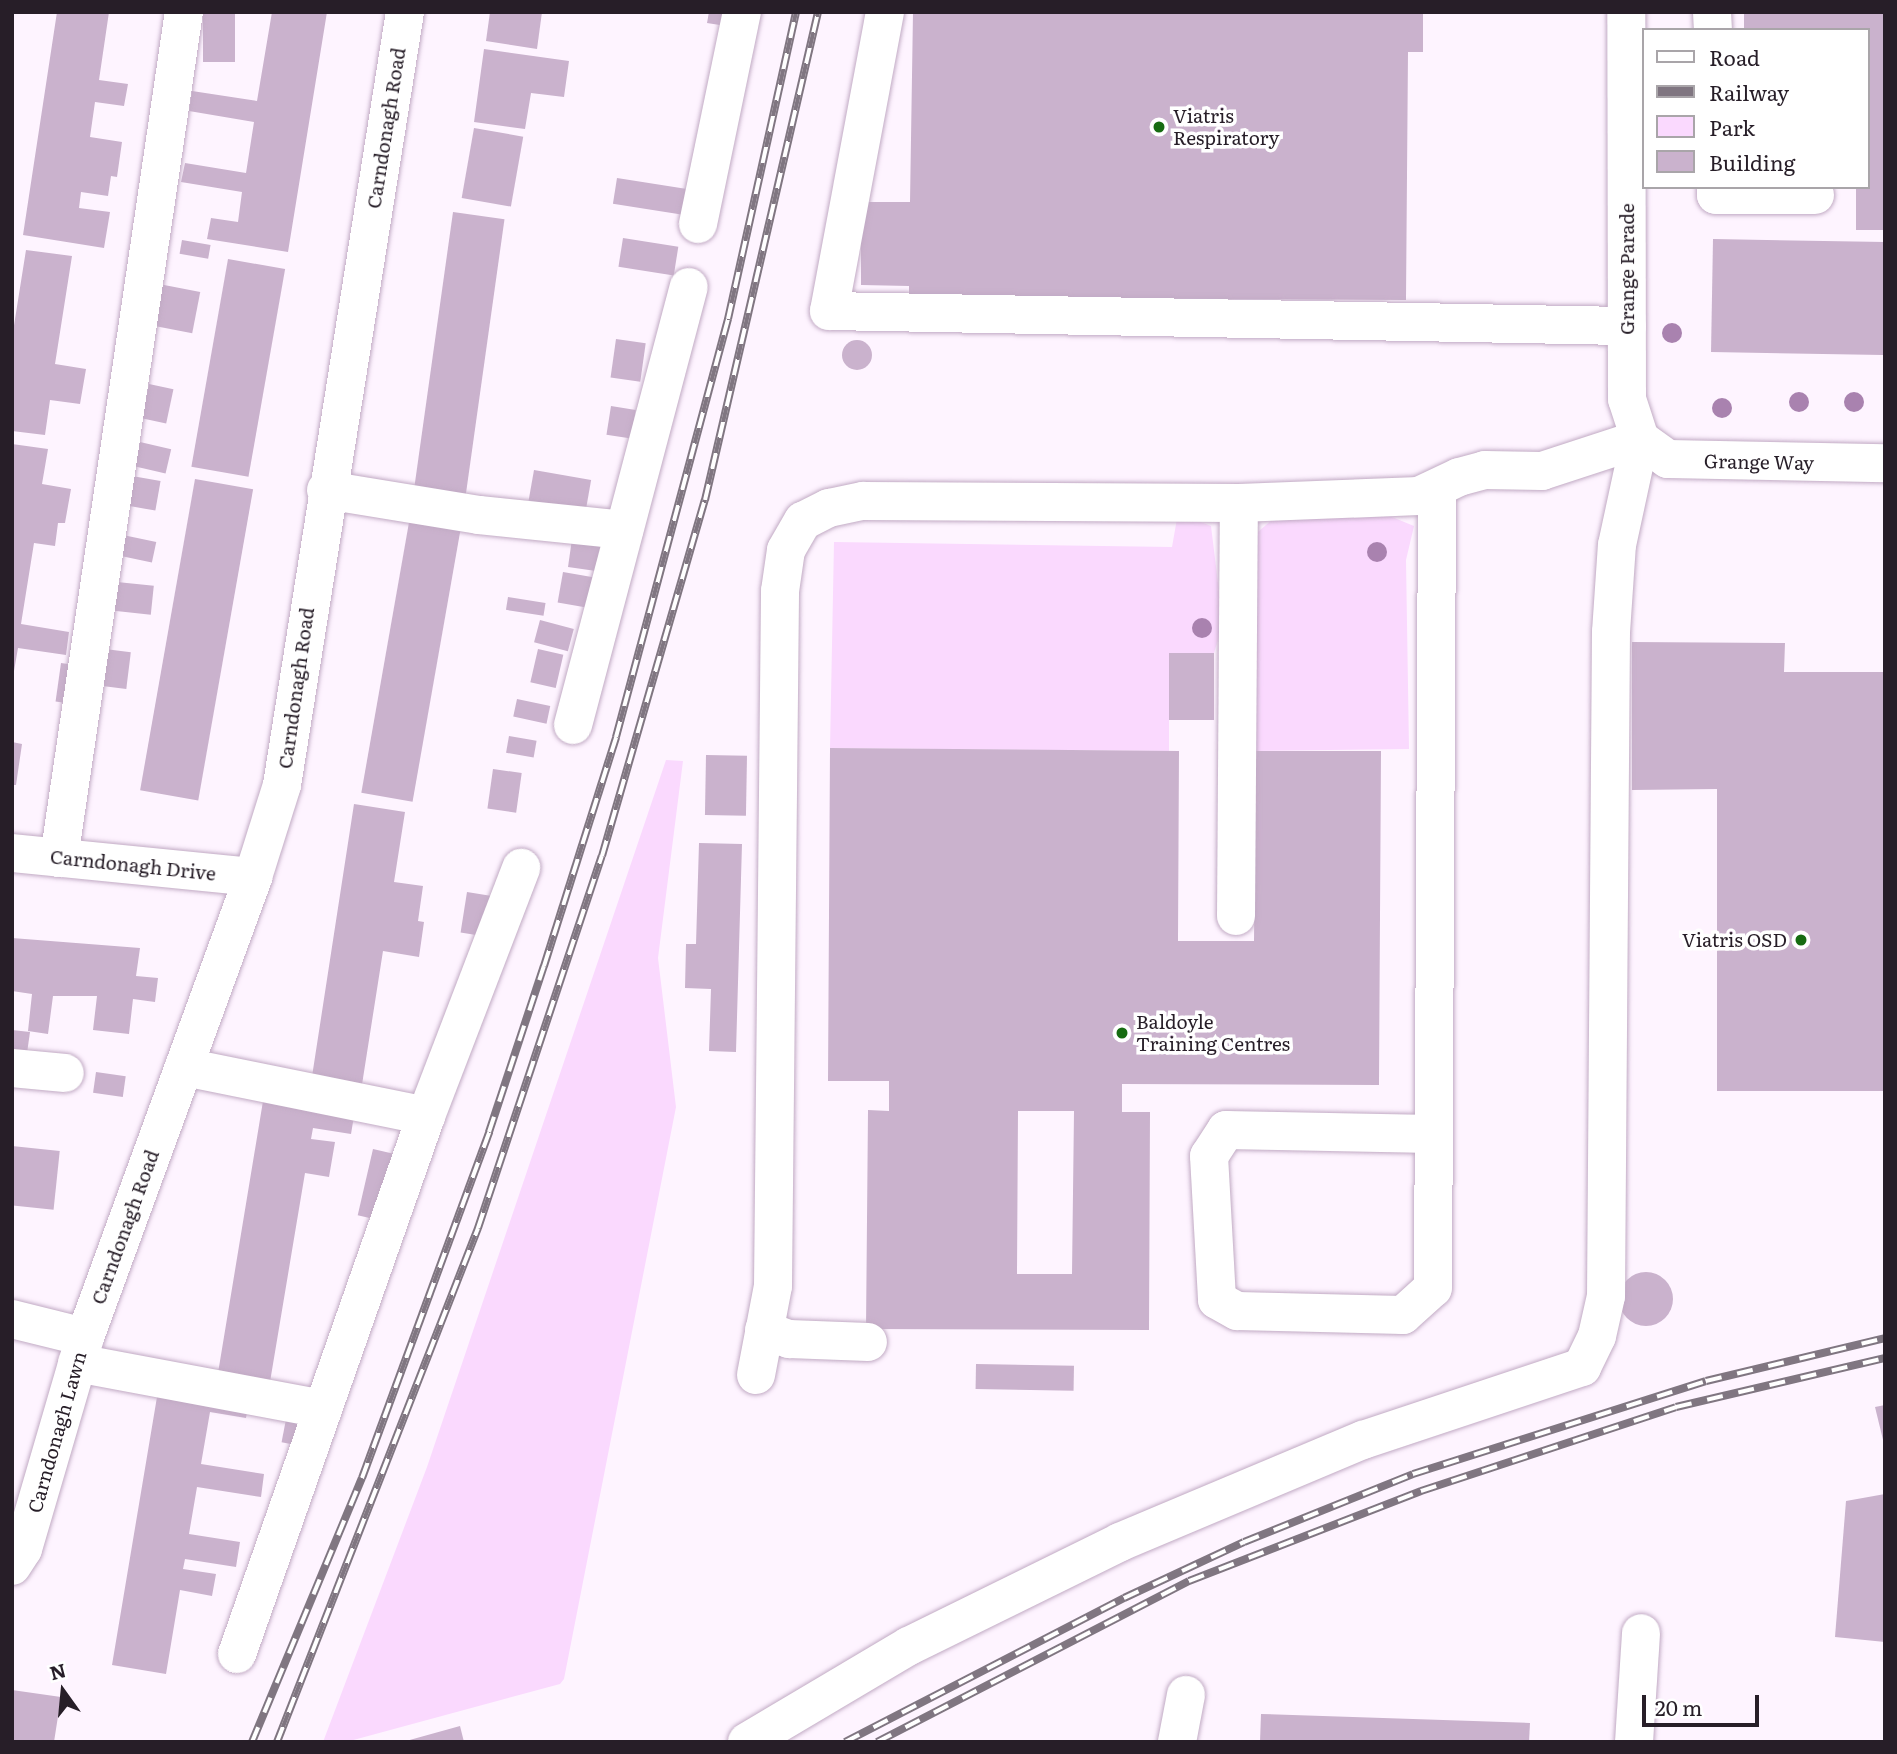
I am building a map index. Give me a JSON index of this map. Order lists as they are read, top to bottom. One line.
{"streets":{"street":["Carndonagh Road","Grange Parade","Grange Way","Carndonagh Drive","Carndonagh Lawn"]},"crossings":[["Carndonagh Road","Carndonagh Drive"],["Carndonagh Road","Carndonagh Lawn"],["Grange Parade","Grange Way"]],"places":["Viatris Respiratory","Viatris OSD","Baldoyle Training Centres"],"legend":["Road","Railway","Park","Building"],"scale_bar":"20 m","north":"top"}
